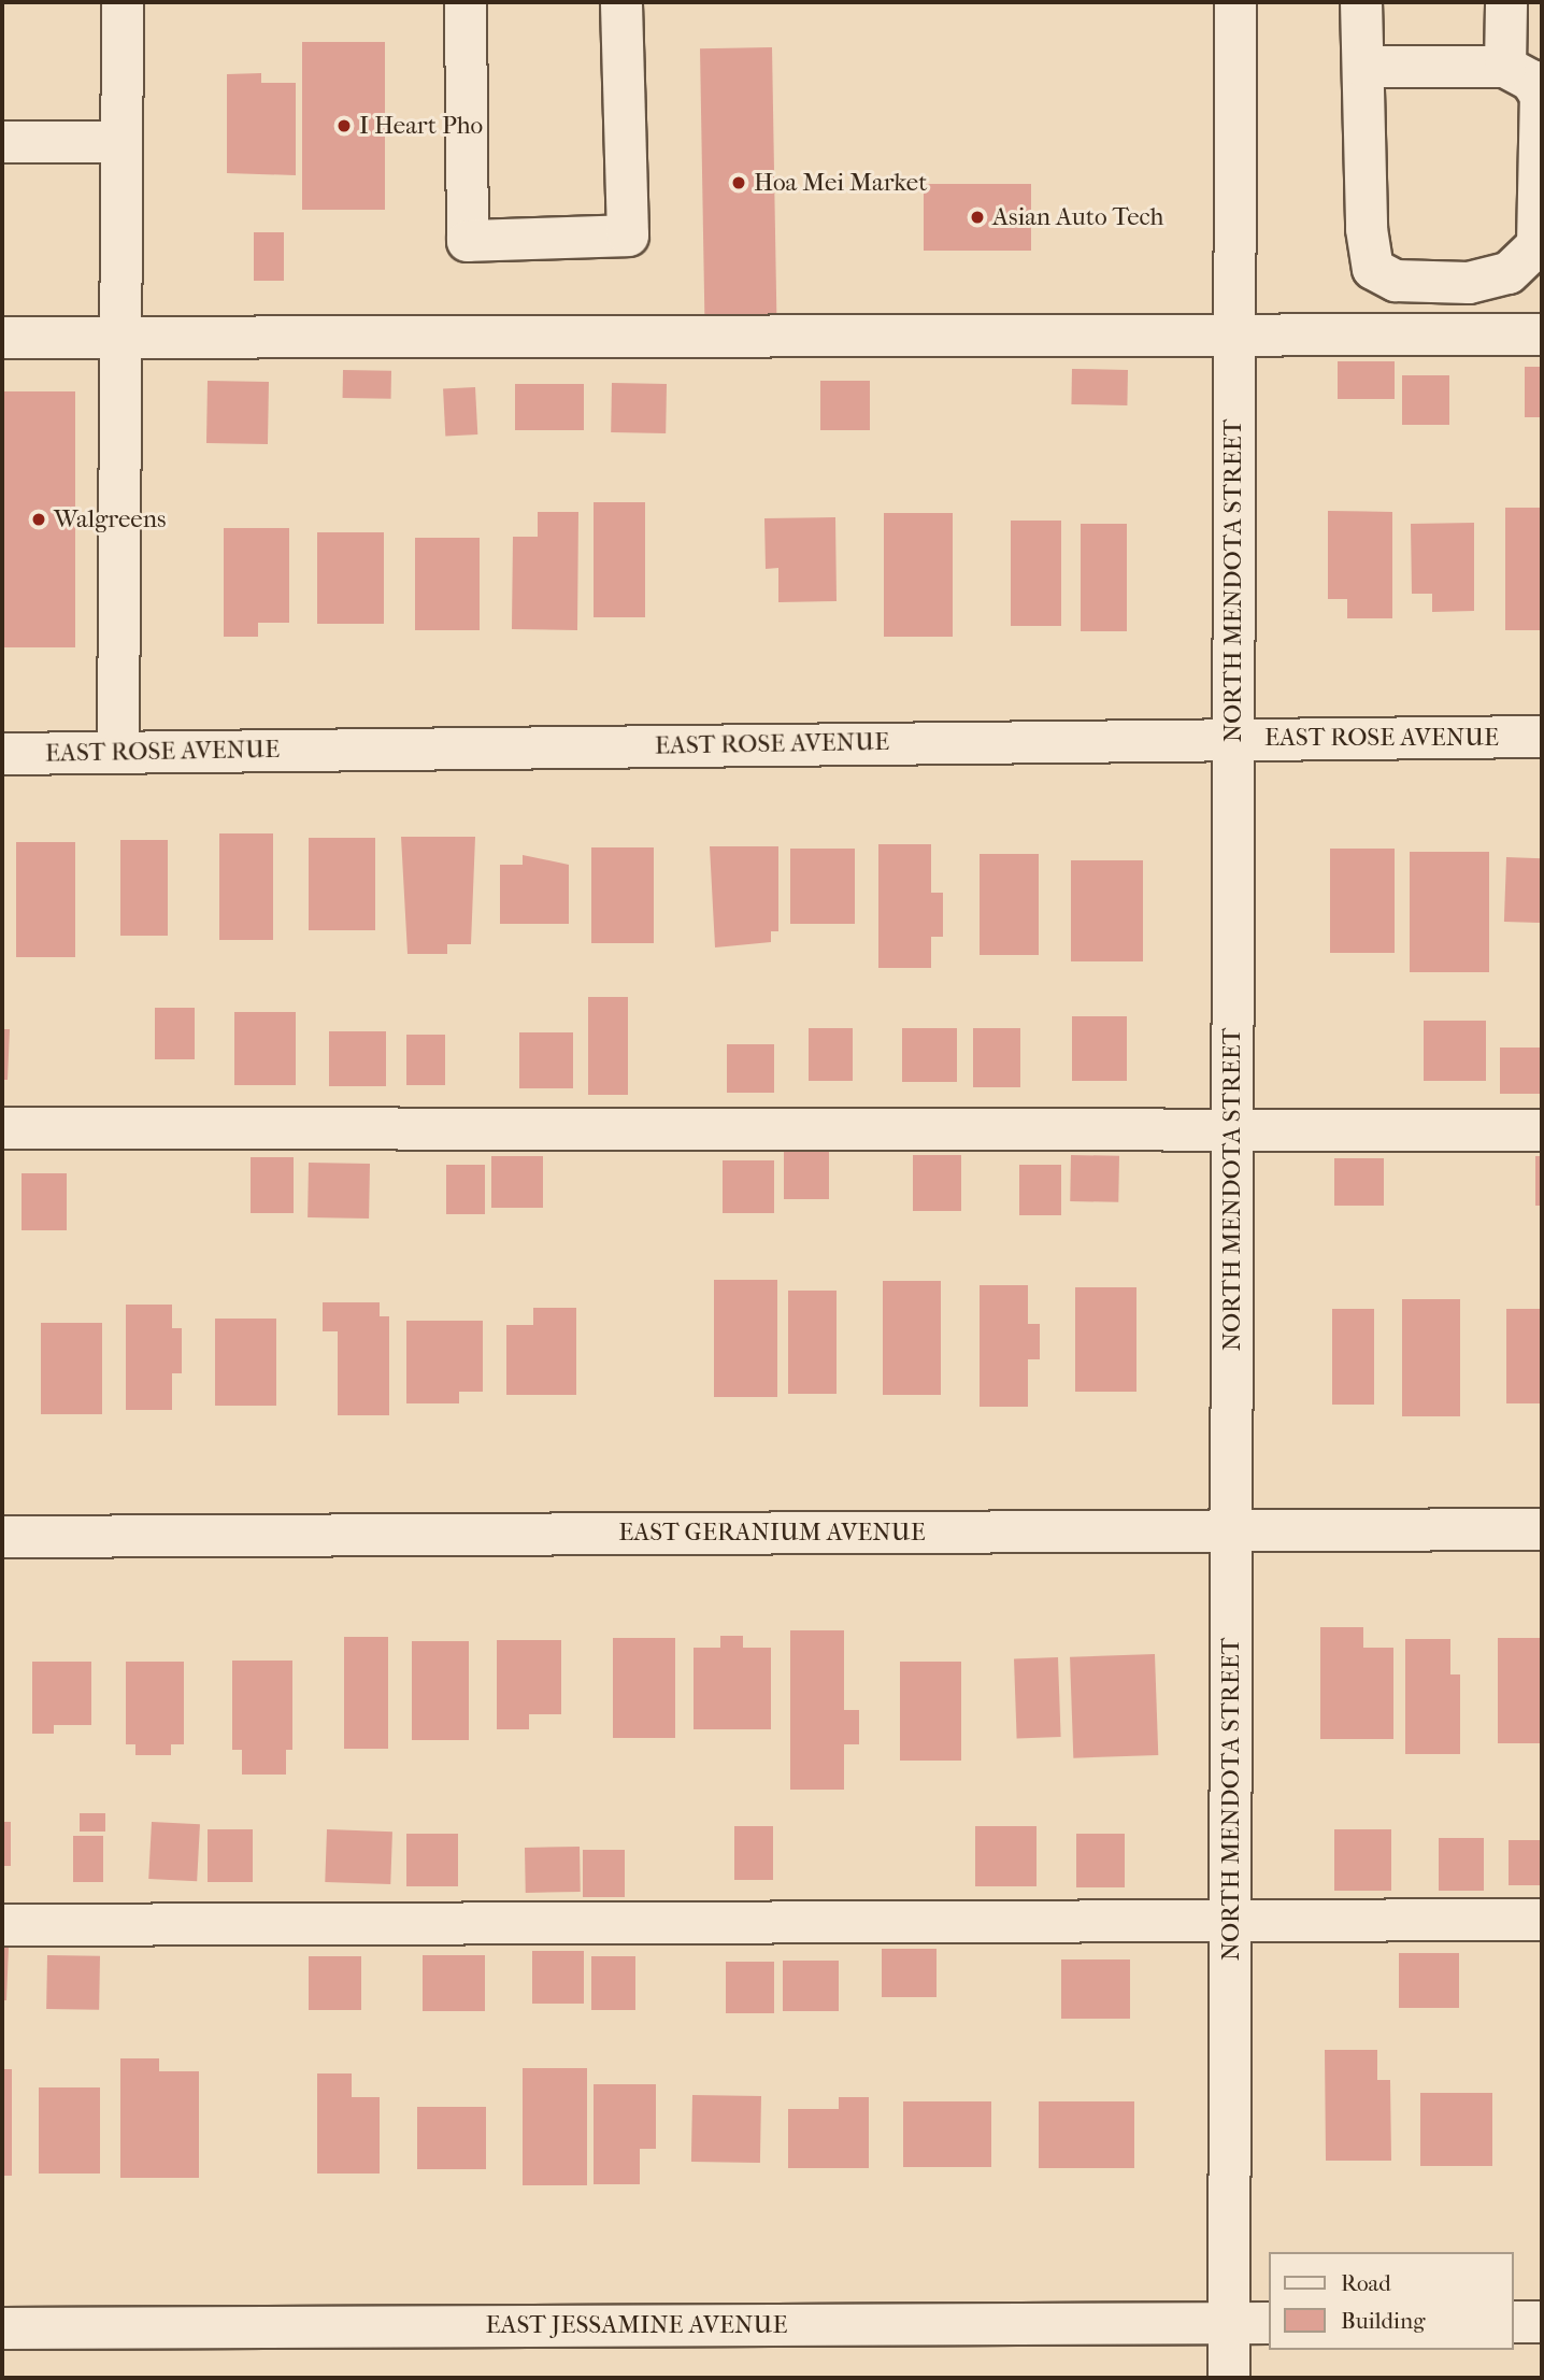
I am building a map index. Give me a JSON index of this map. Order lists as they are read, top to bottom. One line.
{"streets":{"street":["NORTH MENDOTA STREET","EAST ROSE AVENUE","EAST GERANIUM AVENUE","EAST JESSAMINE AVENUE"]},"crossings":[["NORTH MENDOTA STREET","EAST ROSE AVENUE"],["NORTH MENDOTA STREET","EAST GERANIUM AVENUE"],["NORTH MENDOTA STREET","EAST JESSAMINE AVENUE"]],"places":["I Heart Pho","Hoa Mei Market","Asian Auto Tech","Walgreens"],"legend":["Road","Building"]}
